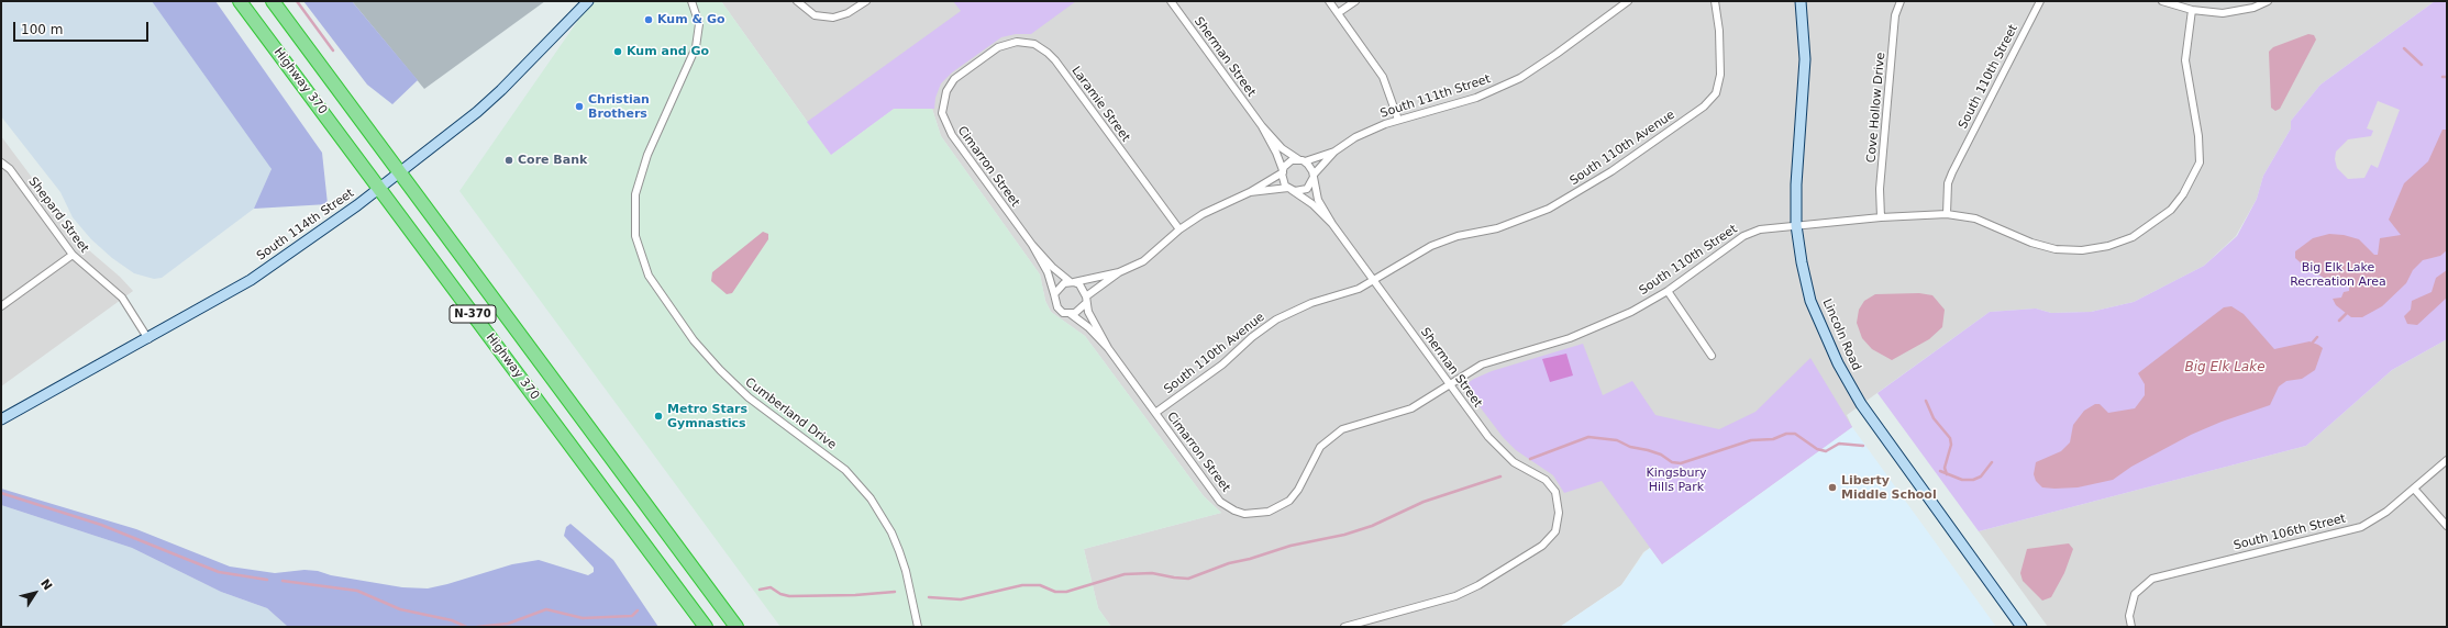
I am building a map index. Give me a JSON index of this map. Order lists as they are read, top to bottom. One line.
{"streets":{"highway":["Highway 370","N-370"],"street":["Sherman Street","South 110th Street","South 111th Street","Laramie Street","Cove Hollow Drive","South 110th Avenue","Cimarron Street","Shepard Street","South 114th Street","Lincoln Road","Cumberland Drive","South 106th Street"]},"crossings":[["Sherman Street","South 110th Street"],["Sherman Street","South 111th Street"],["Sherman Street","South 110th Avenue"],["South 110th Street","Cove Hollow Drive"],["South 110th Street","Cimarron Street"],["South 110th Street","Lincoln Road"],["Highway 370","South 114th Street"],["Laramie Street","Cimarron Street"],["South 110th Avenue","Cimarron Street"],["Shepard Street","South 114th Street"]],"water":["Big Elk Lake"],"parks":["Big Elk Lake Recreation Area","Kingsbury Hills Park"],"places":["Kum & Go","Kum and Go","Christian Brothers","Core Bank","Metro Stars Gymnastics","Liberty Middle School"],"scale_bar":"100 m","north":"top right"}
